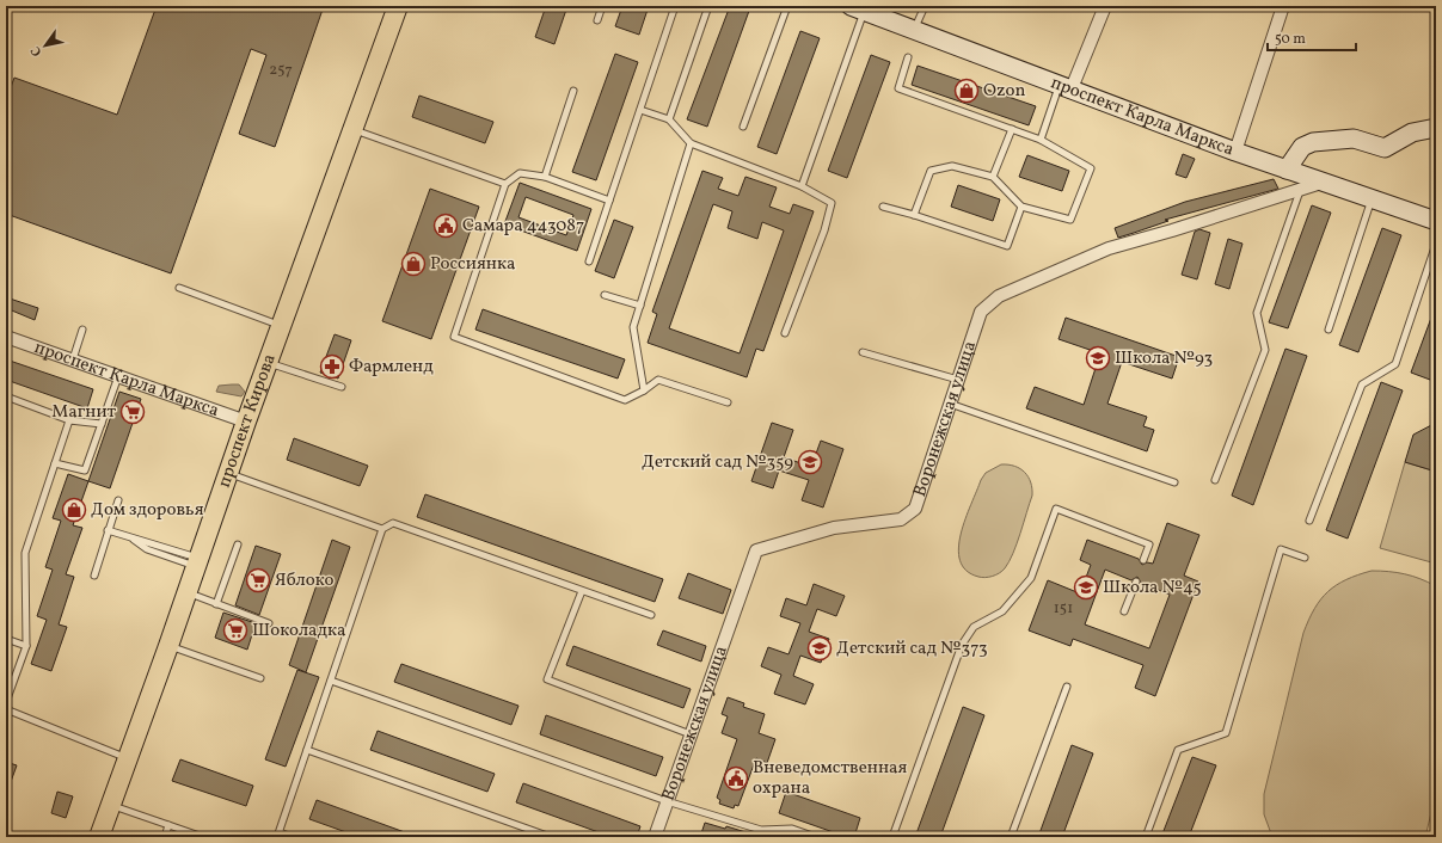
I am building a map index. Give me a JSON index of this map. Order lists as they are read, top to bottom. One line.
{"streets":{"main road":["проспект Кирова"],"street":["проспект Карла Маркса","Воронежская улица"]},"crossings":[["проспект Карла Маркса","Воронежская улица"],["проспект Карла Маркса","проспект Кирова"]],"places":{"shop":["Ozon","Россиянка","Дом здоровья"],"public building":["Самара 443087","Вневедомственная охрана"],"school or university":["Школа №93","Детский сад №359","Школа №45","Детский сад №373"],"pharmacy":["Фармленд"],"supermarket":["Магнит","Яблоко","Шоколадка"]},"house_numbers":["257","151"],"scale_bar":"50 m","north":"bottom left"}
